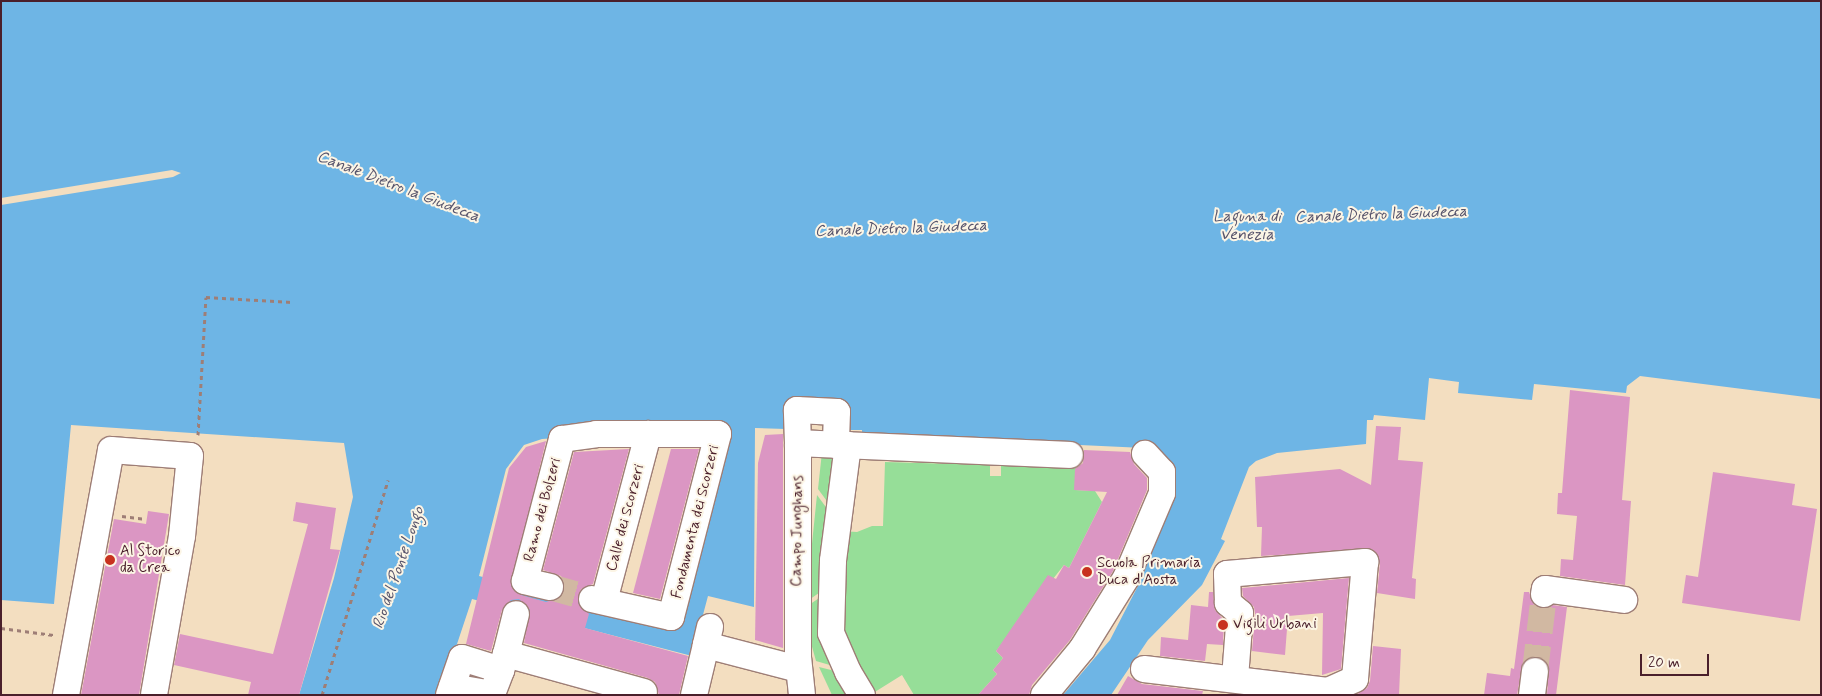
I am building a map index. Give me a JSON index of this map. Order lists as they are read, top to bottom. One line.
{"streets":{"street":["Ramo dei Bolzeri","Calle dei Scorzeri","Fondamenta dei Scorzeri","Campo Junghans"]},"crossings":[["Ramo dei Bolzeri","Fondamenta dei Scorzeri"],["Calle dei Scorzeri","Fondamenta dei Scorzeri"]],"water":["Canale Dietro la Giudecca","Laguna di Venezia","Rio del Ponte Longo"],"places":["Al Storico da Crea","Scuola Primaria Duca d'Aosta","Vigili Urbani"],"scale_bar":"20 m"}
